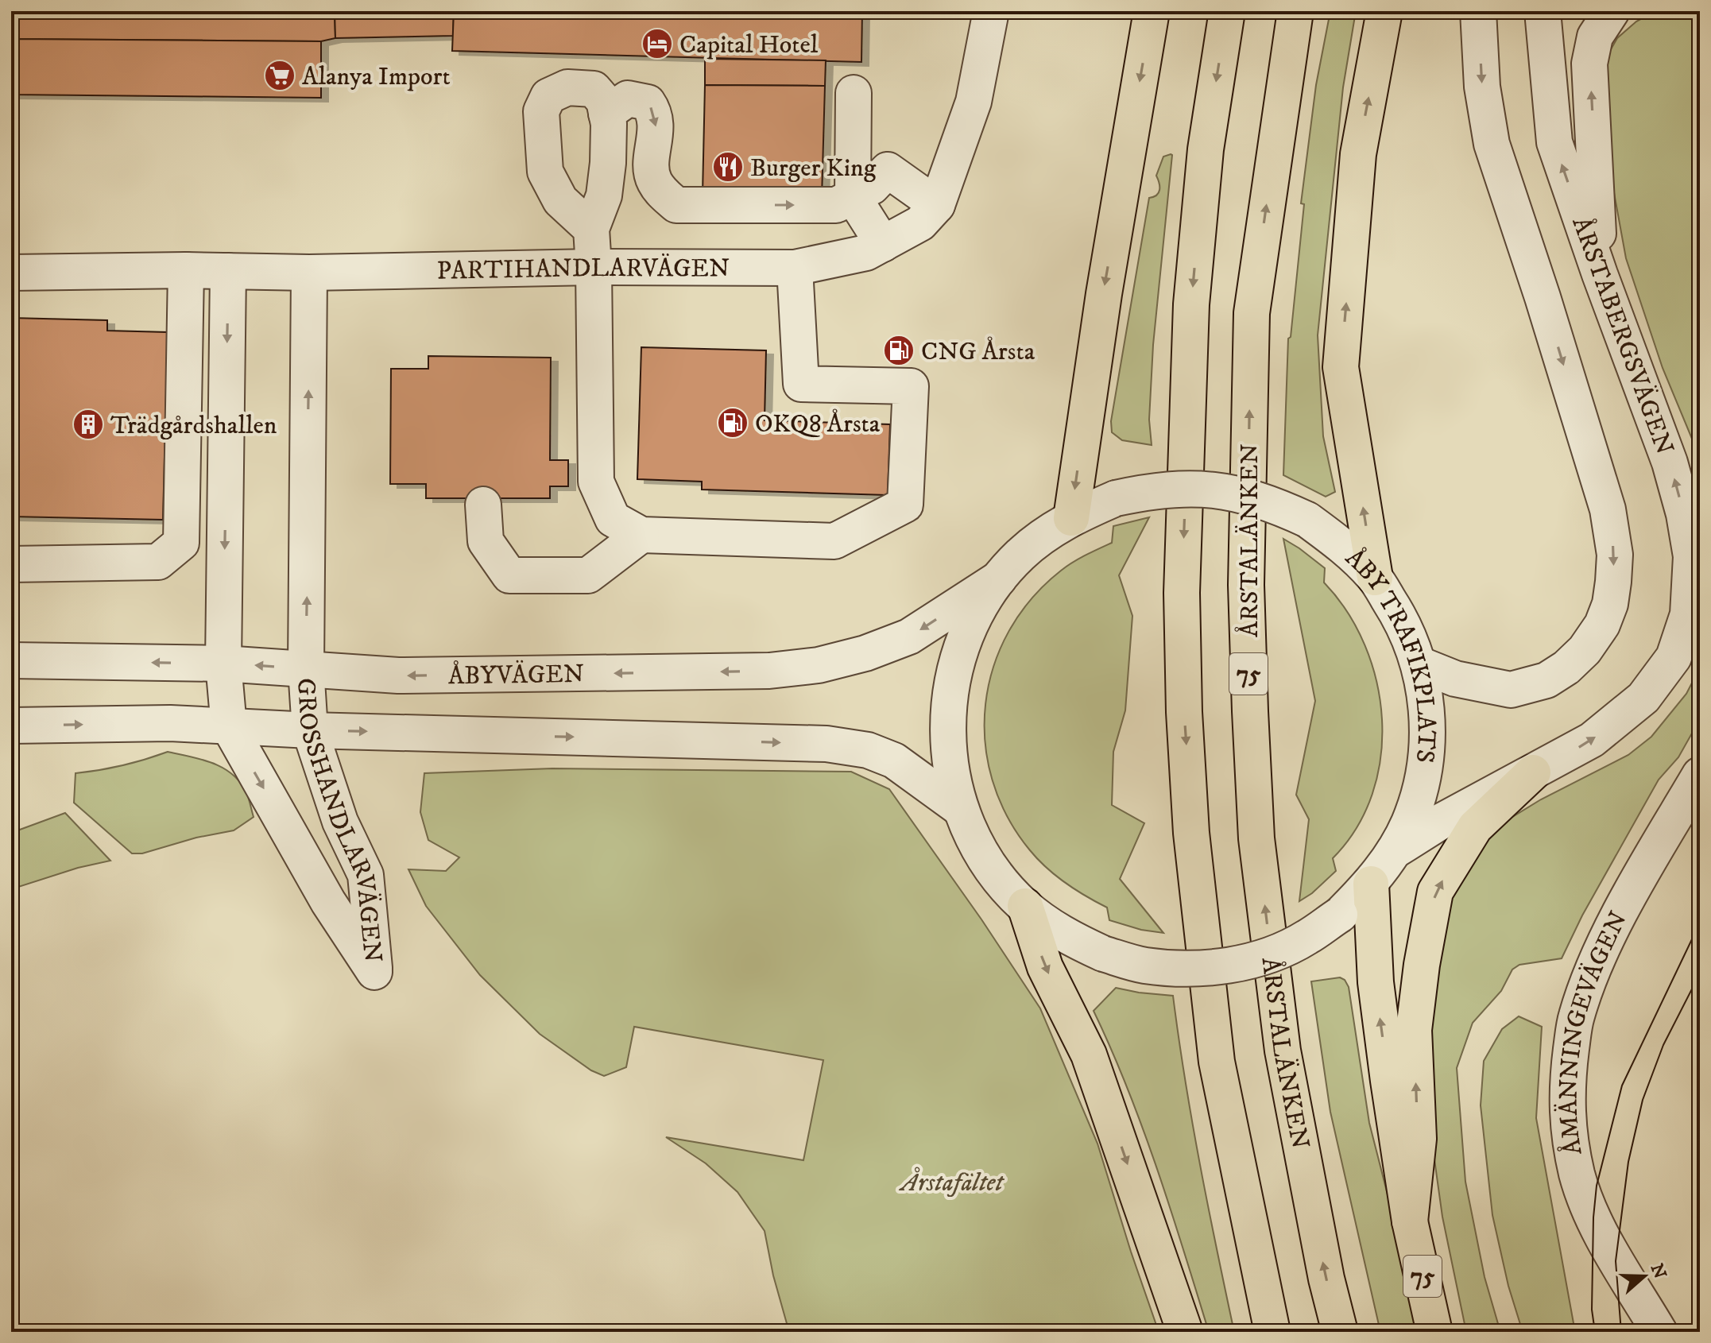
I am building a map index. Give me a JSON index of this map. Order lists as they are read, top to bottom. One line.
{"streets":{"highway":["ÅRSTALÄNKEN","75"],"street":["PARTIHANDLARVÄGEN","ÅRSTABERGSVÄGEN","ÅBY TRAFIKPLATS","ÅBYVÄGEN","GROSSHANDLARVÄGEN","ÅMÄNNINGEVÄGEN"]},"crossings":[["PARTIHANDLARVÄGEN","GROSSHANDLARVÄGEN"],["ÅRSTABERGSVÄGEN","ÅBY TRAFIKPLATS"],["ÅRSTABERGSVÄGEN","75"],["ÅBY TRAFIKPLATS","ÅBYVÄGEN"],["ÅBY TRAFIKPLATS","75"],["ÅBYVÄGEN","GROSSHANDLARVÄGEN"]],"parks":["Årstafältet"],"places":{"hotel":["Capital Hotel"],"supermarket":["Alanya Import"],"restaurant":["Burger King"],"fuel station":["CNG Årsta","OKQ8 Årsta"],"building":["Trädgårdshallen"]},"north":"right"}
